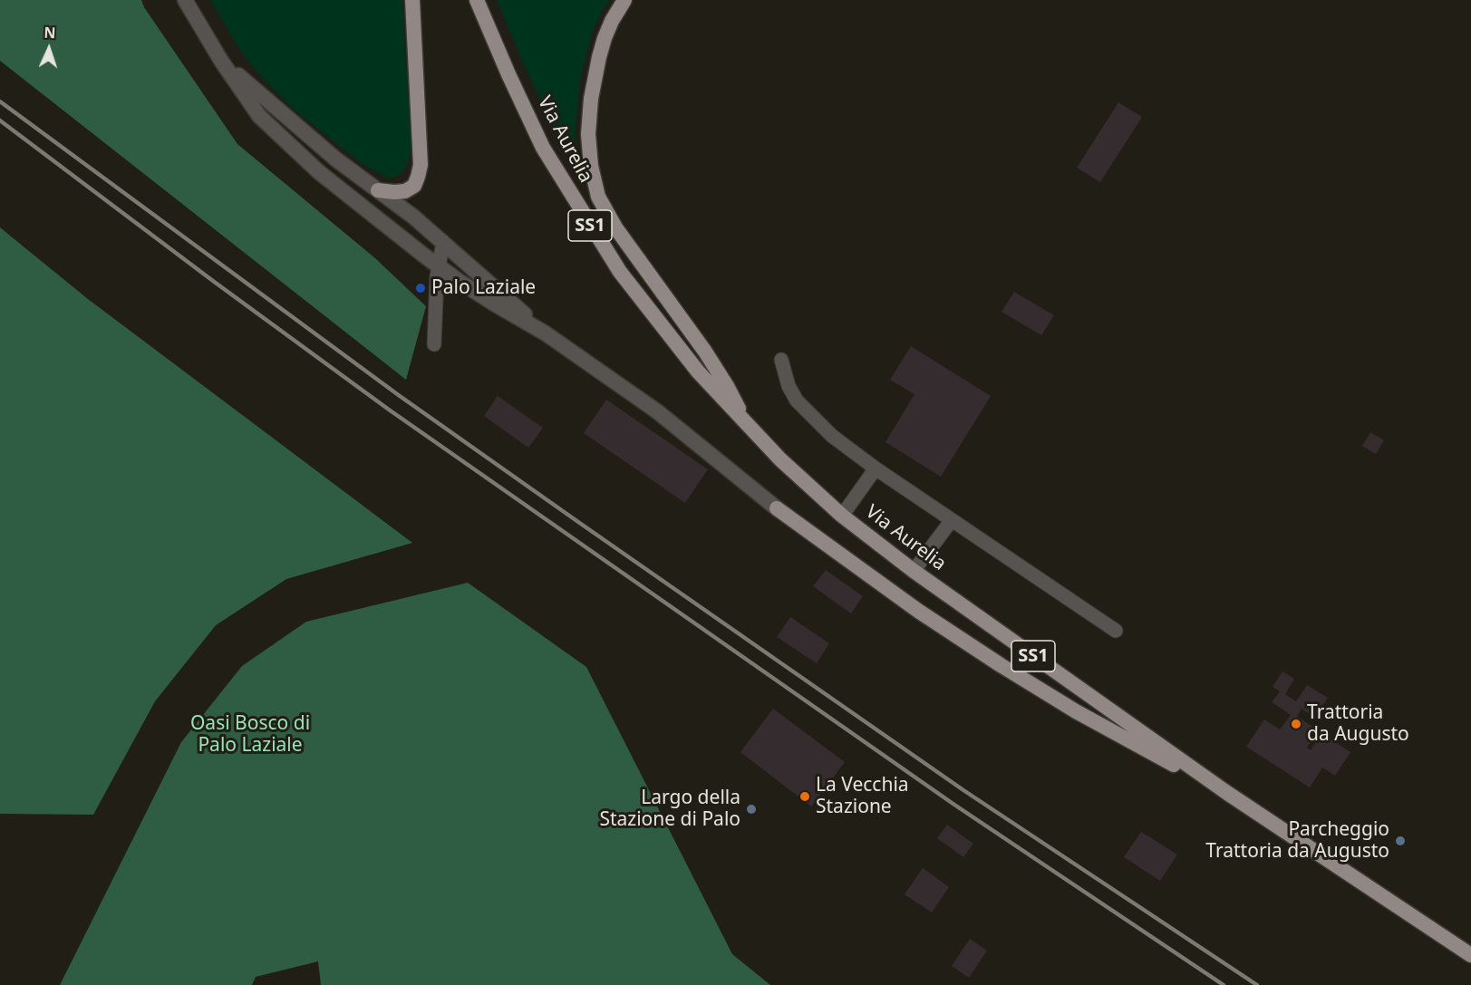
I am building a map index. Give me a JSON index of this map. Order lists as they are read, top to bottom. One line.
{"streets":{"main road":["Via Aurelia","SS1"]},"parks":["Oasi Bosco di Palo Laziale"],"places":["Palo Laziale","Trattoria da Augusto","La Vecchia Stazione","Largo della Stazione di Palo","Parcheggio Trattoria da Augusto"],"north":"top"}
